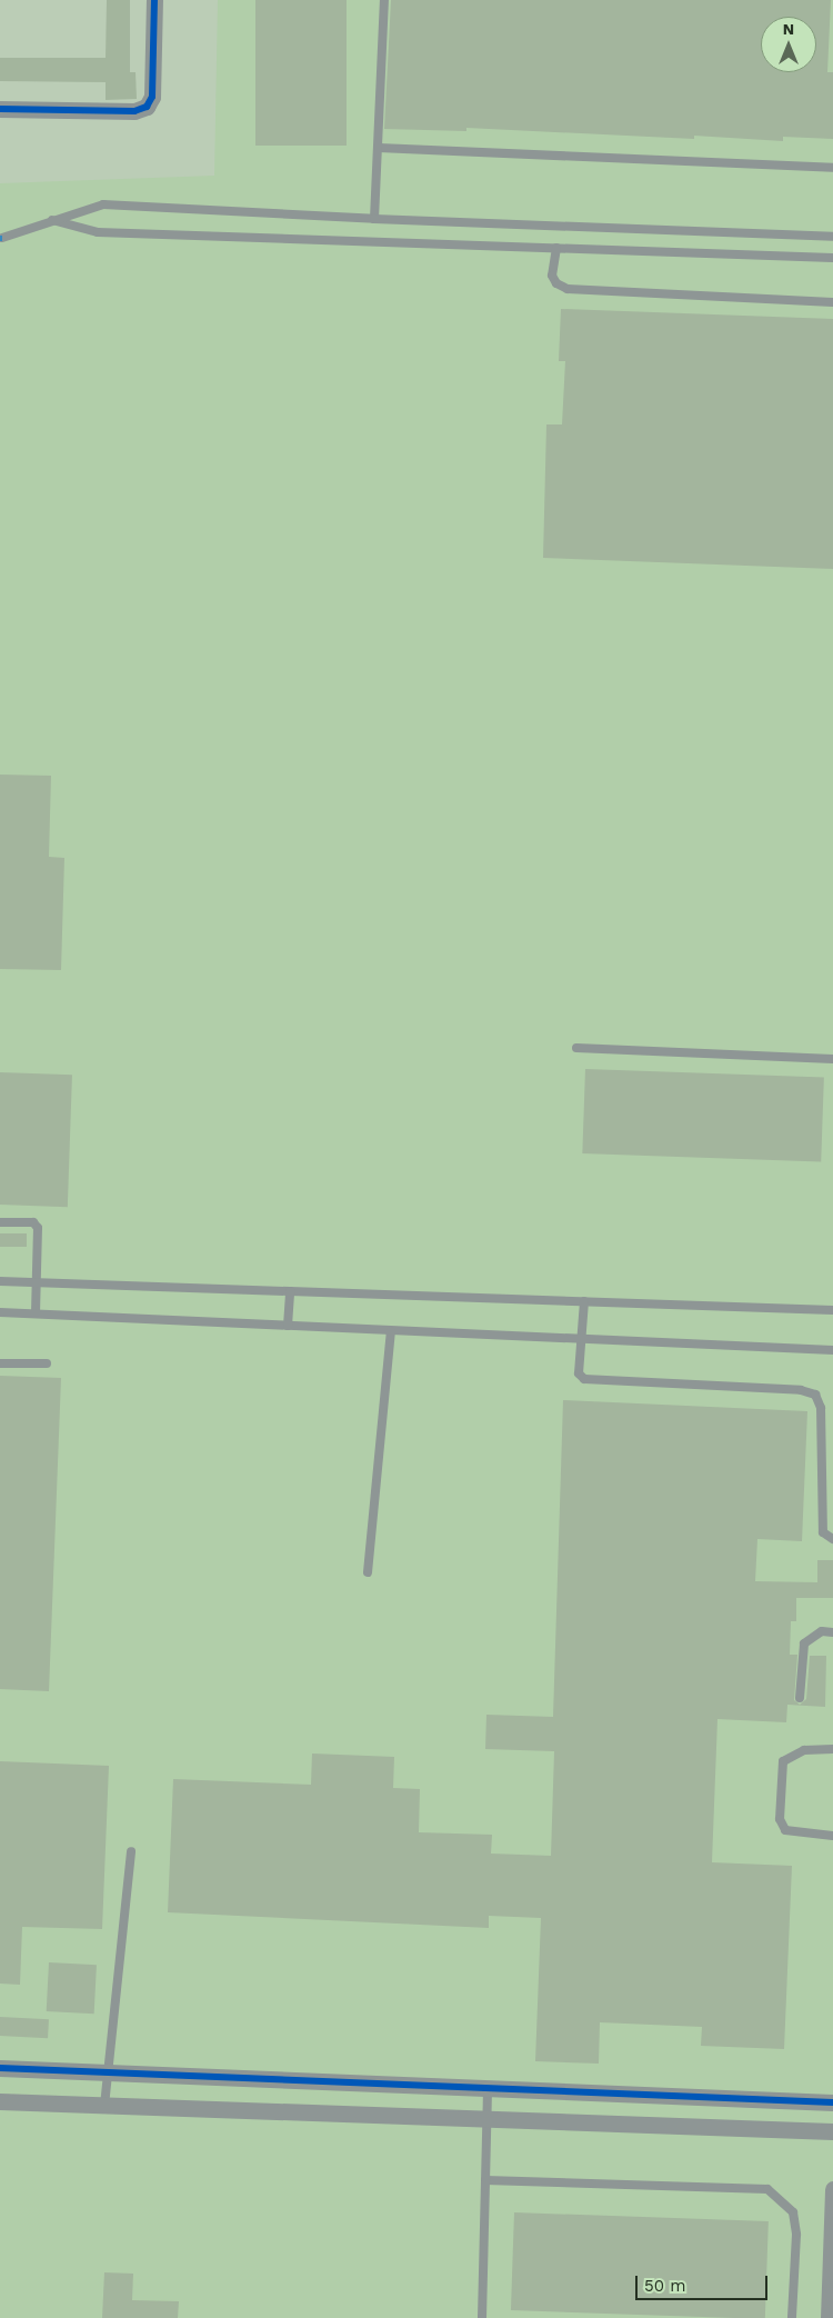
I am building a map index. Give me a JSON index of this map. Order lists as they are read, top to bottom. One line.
{"scale_bar":"50 m","north":"top"}
